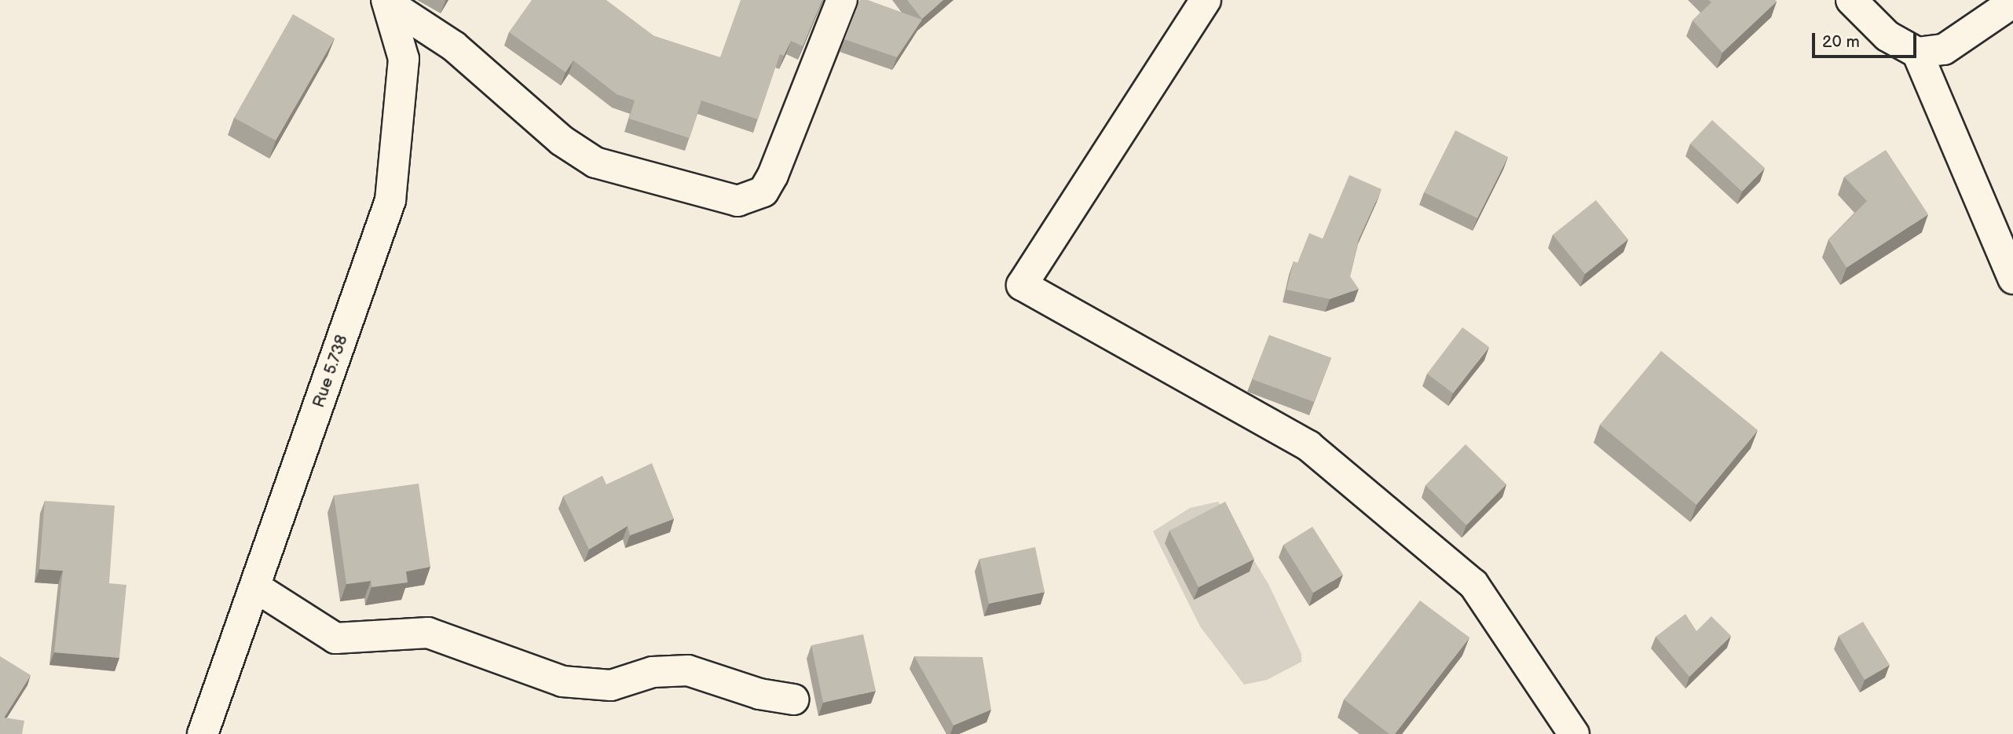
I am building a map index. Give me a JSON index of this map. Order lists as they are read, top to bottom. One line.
{"streets":{"street":["Rue 5.738"]},"scale_bar":"20 m"}
